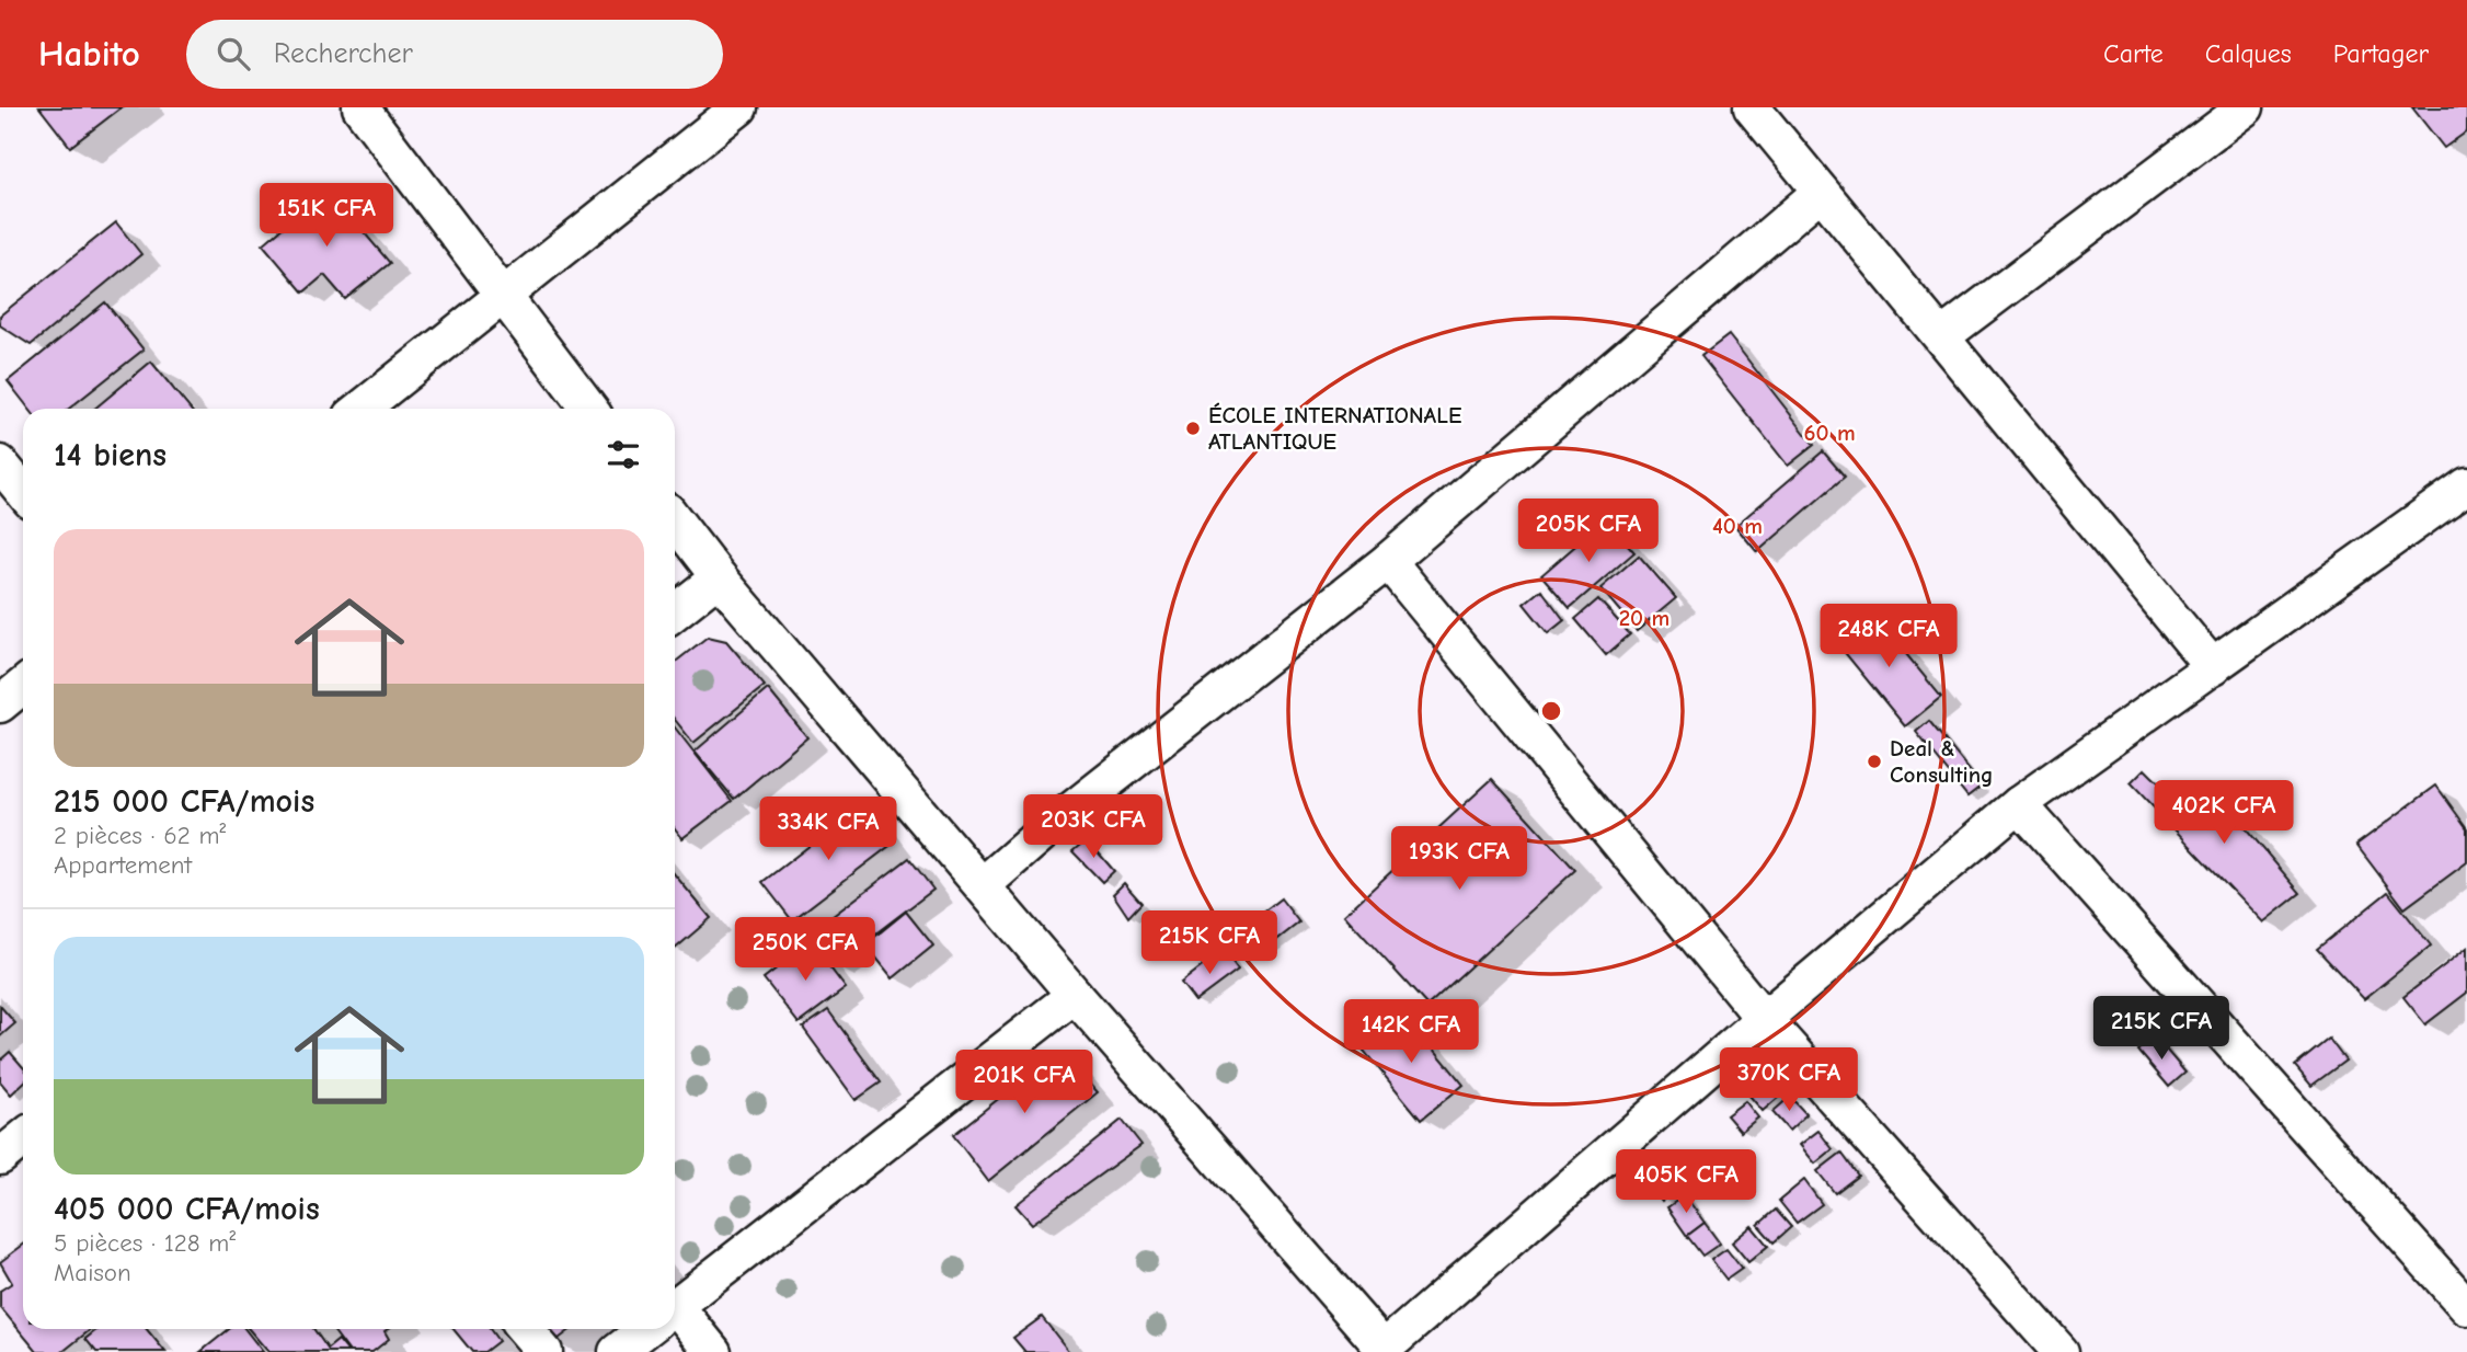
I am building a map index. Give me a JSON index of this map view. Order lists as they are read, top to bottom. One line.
{"places":["ÉCOLE INTERNATIONALE ATLANTIQUE","Deal & Consulting"],"page":{"header":"Habito","search":"Rechercher","nav":["Carte","Calques","Partager"],"price":["151K CFA","205K CFA","248K CFA","402K CFA","203K CFA","334K CFA","193K CFA","215K CFA","250K CFA","215K CFA","142K CFA","370K CFA","201K CFA","405K CFA"],"heading":"14 biens","list":[{"name":"215 000 CFA/mois","note":"2 pièces · 62 m² · Appartement"},{"name":"405 000 CFA/mois","note":"5 pièces · 128 m² · Maison"}]},"rings":["60 m","40 m","20 m"]}
